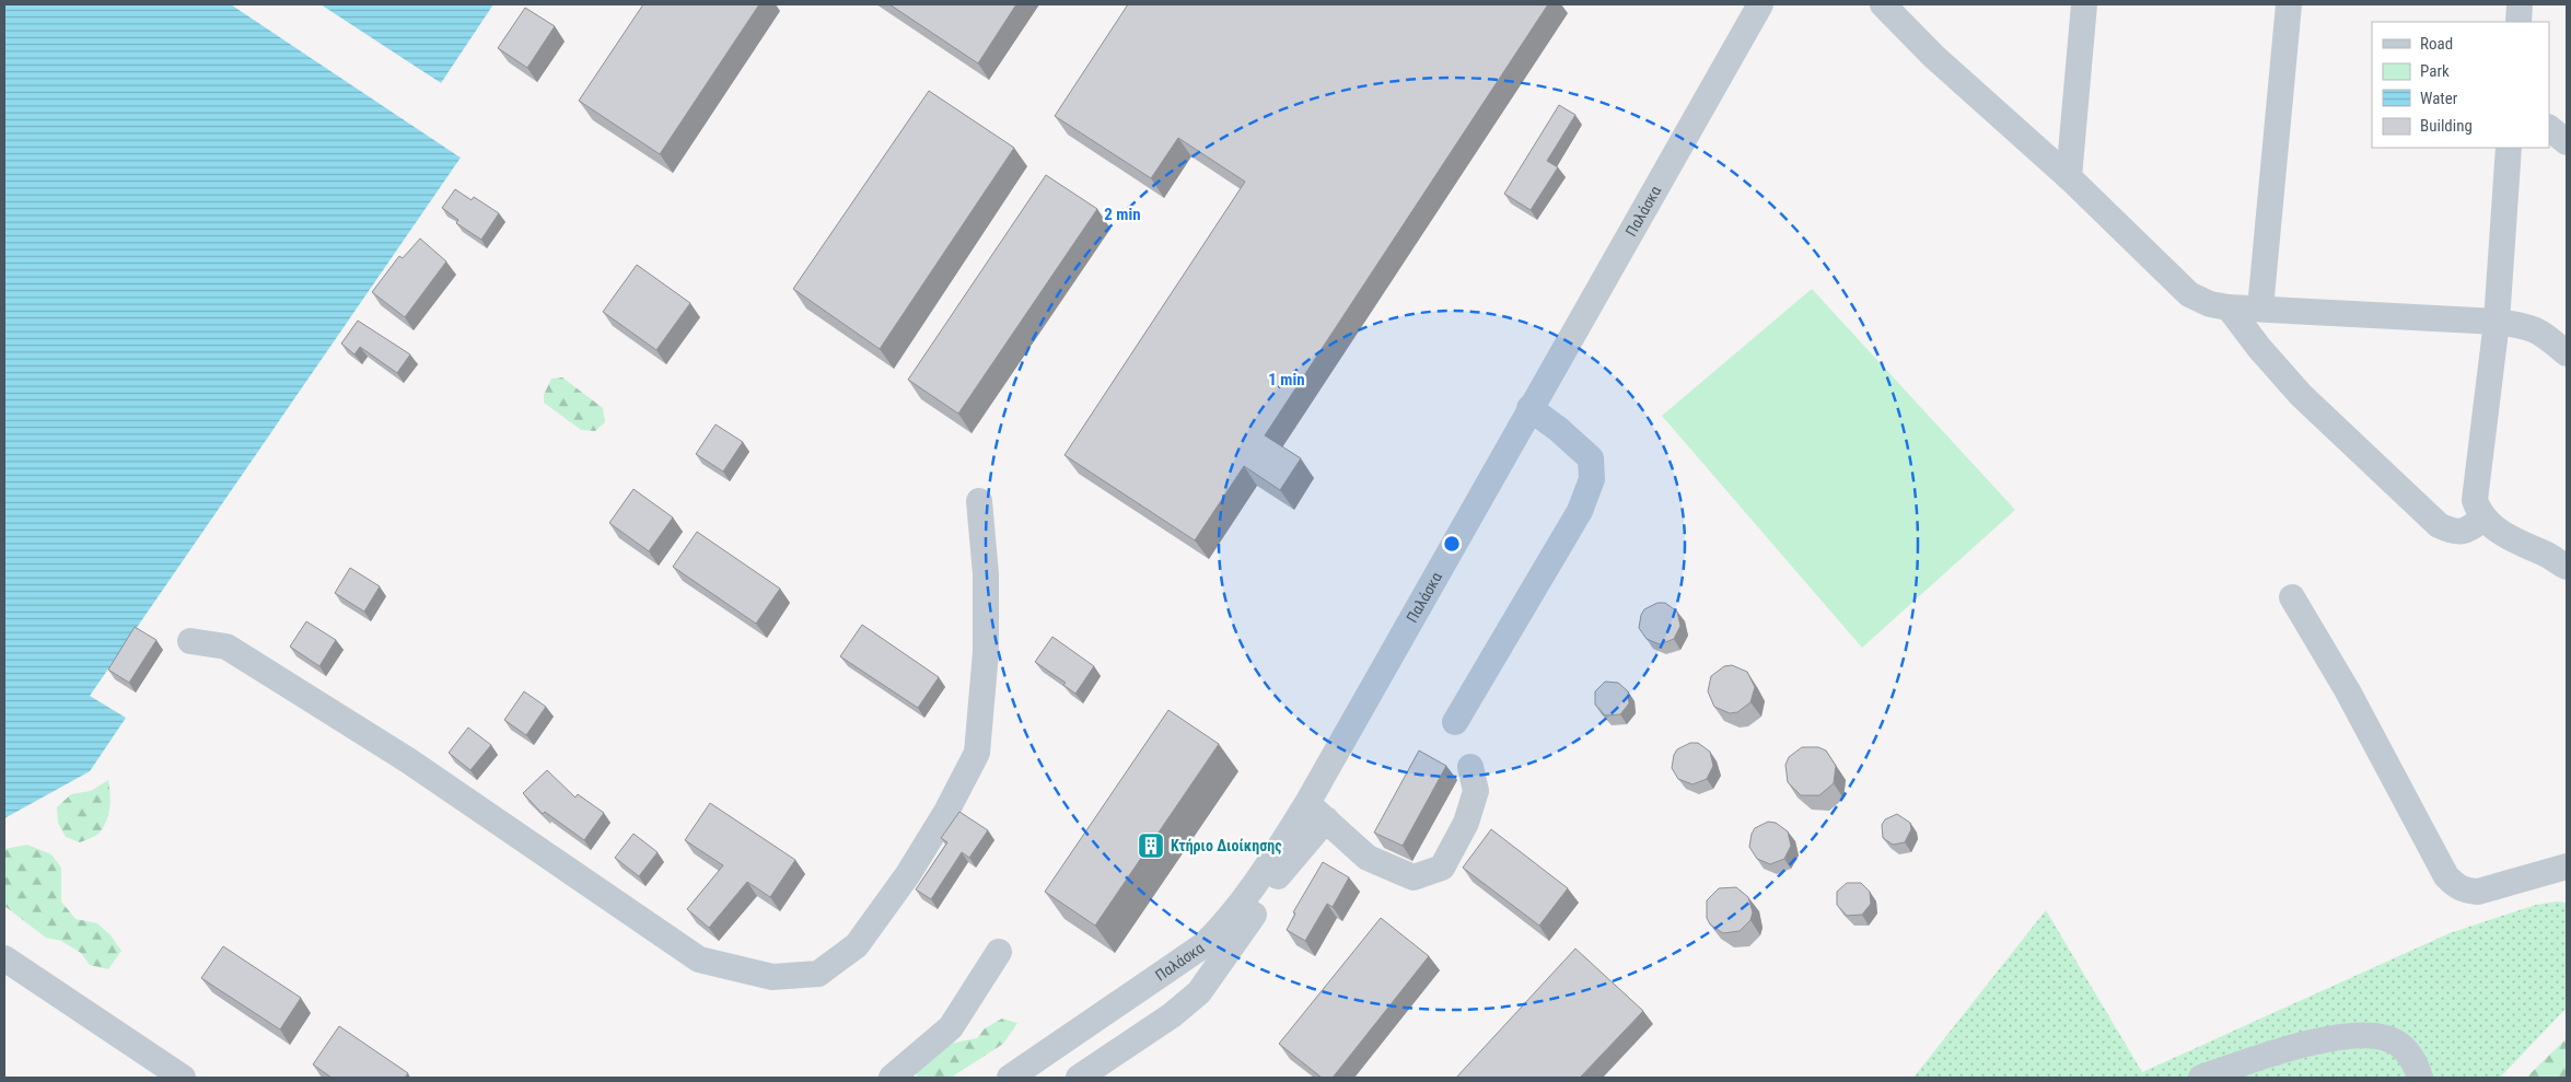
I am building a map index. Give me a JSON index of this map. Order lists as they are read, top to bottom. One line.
{"streets":{"street":["Παλάσκα"]},"places":{"building":["Κτήριο Διοίκησης"]},"legend":["Road","Park","Water","Building"],"rings":["2 min","1 min"]}
